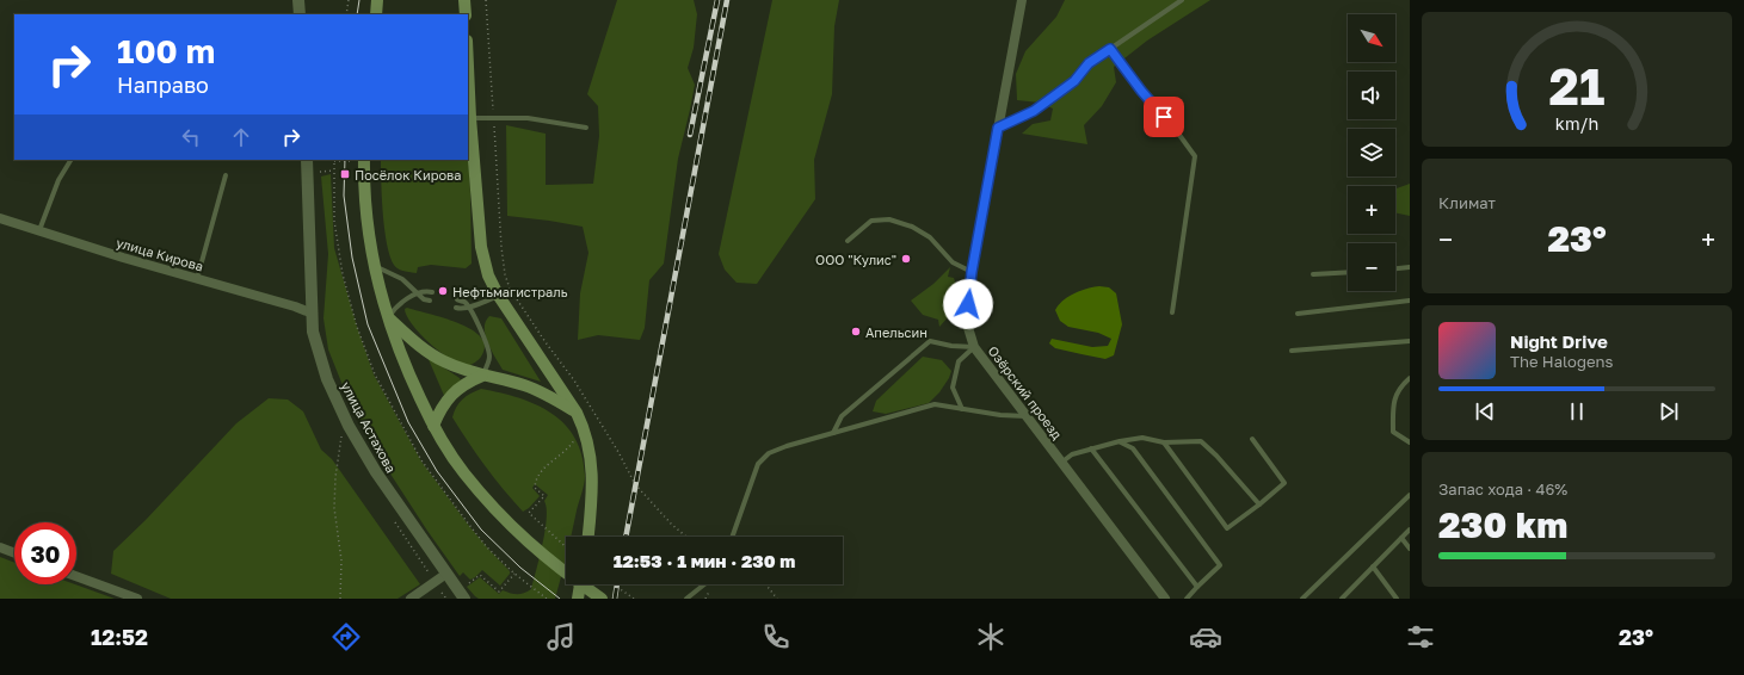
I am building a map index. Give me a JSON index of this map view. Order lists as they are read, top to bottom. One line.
{"streets":{"street":["улица Кирова","Озёрский проезд","улица Астахова"]},"crossings":[["улица Кирова","улица Астахова"]],"places":{"transit":["Посёлок Кирова"],"other":["ООО \"Кулис\"","Нефтьмагистраль","Апельсин"]},"north":"bottom right","page":{"map_buttons":["+","−"],"turn":["100 m","Направо"],"tile":["Климат",["Запас хода · 46%","230 km"]],"heat":["−","23°","+"],"song":["Night Drive","The Halogens"],"limit":"30","trip":"12:53 · 1 мин · 230 m","tabs":["12:52","23°"],"gauge":["21","km/h"]}}
